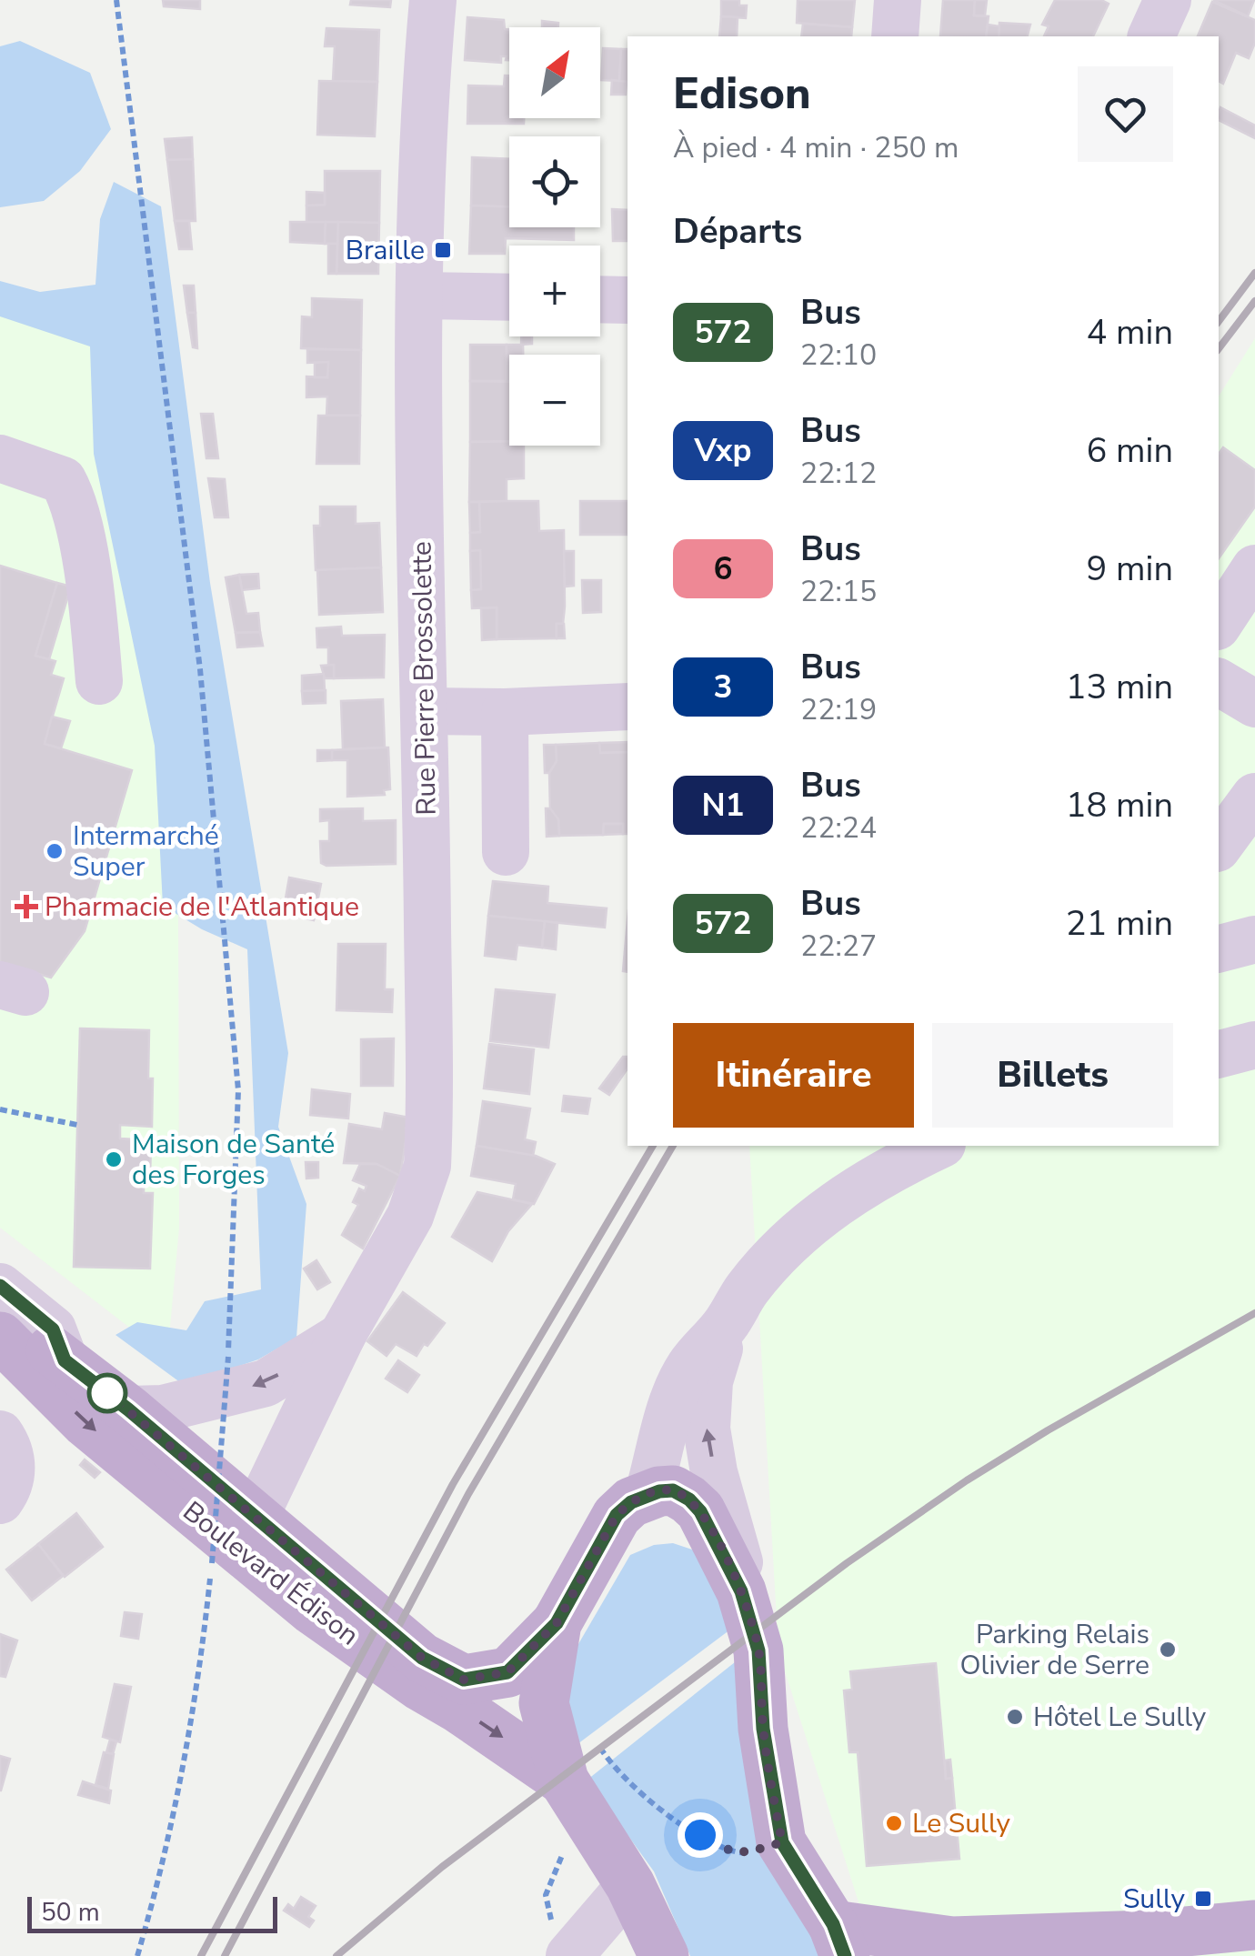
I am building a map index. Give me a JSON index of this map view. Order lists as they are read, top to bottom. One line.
{"streets":{"main road":["Boulevard Édison"],"street":["Rue Pierre Brossolette"]},"crossings":[["Rue Pierre Brossolette","Boulevard Édison"]],"places":{"transit":["Braille","Sully"],"other":["Intermarché Super","Maison de Santé des Forges","Parking Relais Olivier de Serre","Hôtel Le Sully","Le Sully"],"health":["Pharmacie de l'Atlantique"]},"lines":["bus line 572"],"scale_bar":"50 m","north":"top right","page":{"map_buttons":["+","−"],"heading":[["Edison","À pied · 4 min · 250 m"],"Départs"],"list":[{"mark":"572","name":"Bus","note":"22:10","value":"4 min"},{"mark":"Vxp","name":"Bus","note":"22:12","value":"6 min"},{"mark":"6","name":"Bus","note":"22:15","value":"9 min"},{"mark":"3","name":"Bus","note":"22:19","value":"13 min"},{"mark":"N1","name":"Bus","note":"22:24","value":"18 min"},{"mark":"572","name":"Bus","note":"22:27","value":"21 min"}],"buttons":["Itinéraire","Billets"],"scale":"50 m"}}
